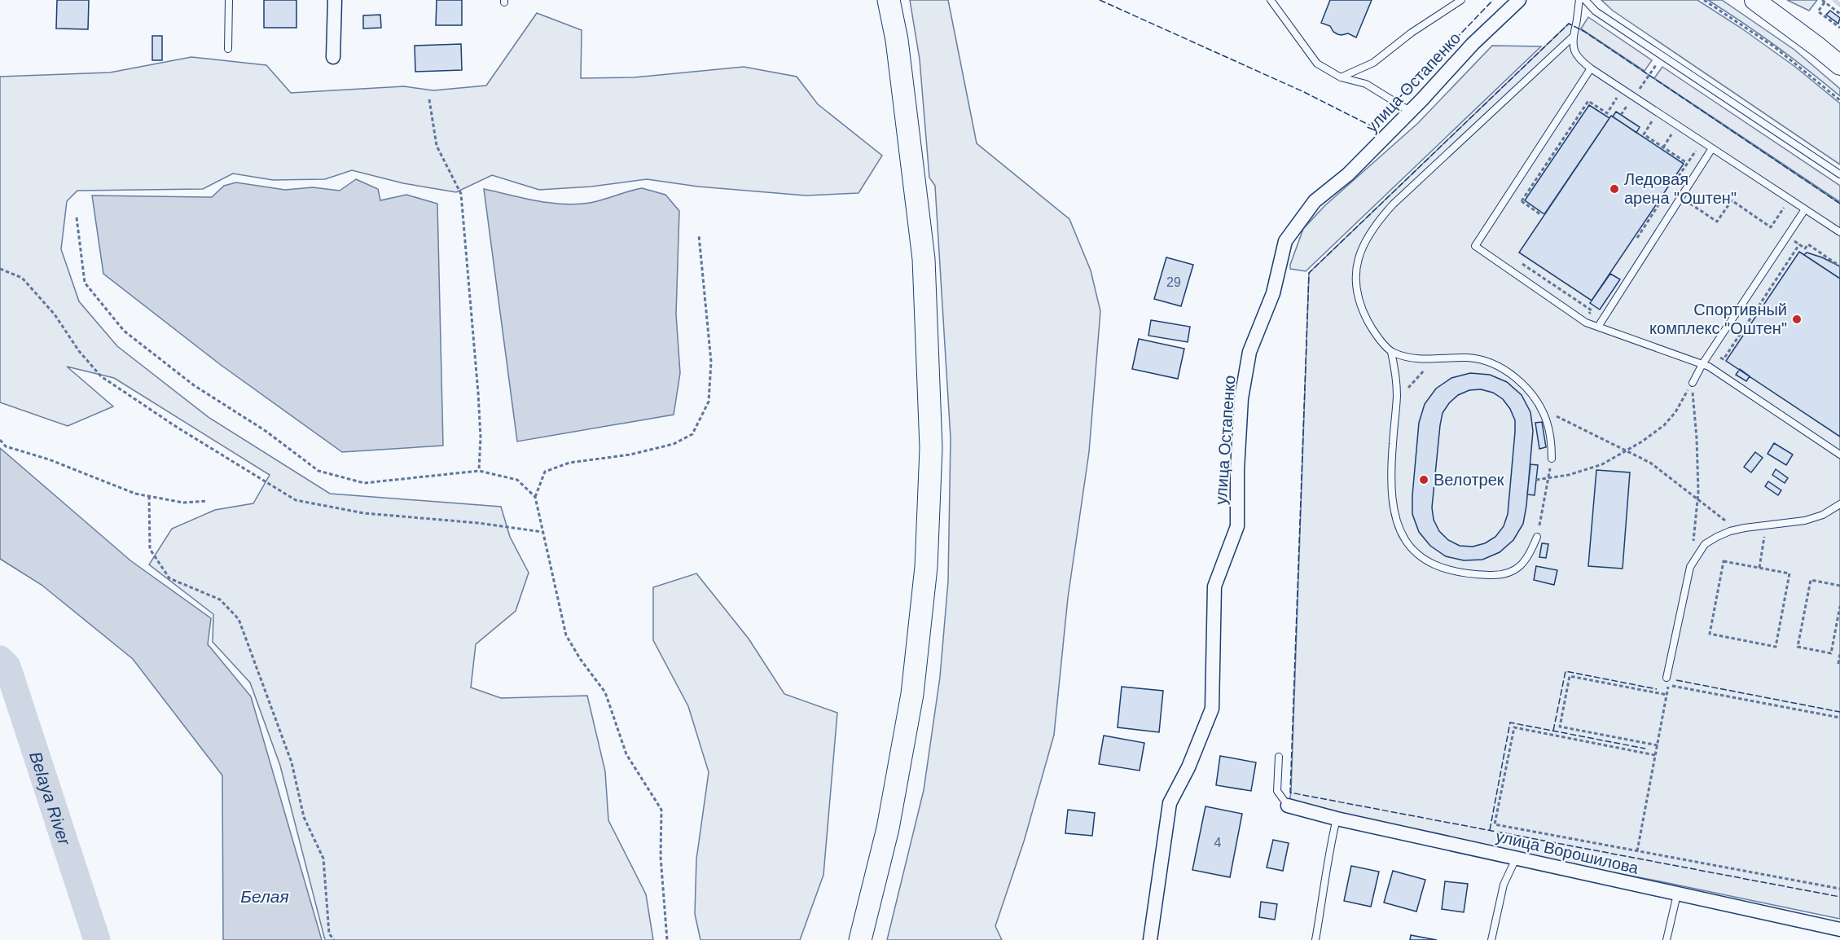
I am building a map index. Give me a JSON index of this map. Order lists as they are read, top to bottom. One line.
{"streets":{"street":["улица Остапенко","улица Ворошилова"]},"water":["Belaya River","Белая"],"places":["Ледовая арена \"Оштен\"","Спортивный комплекс \"Оштен\"","Велотрек"],"house_numbers":["29","4"]}
